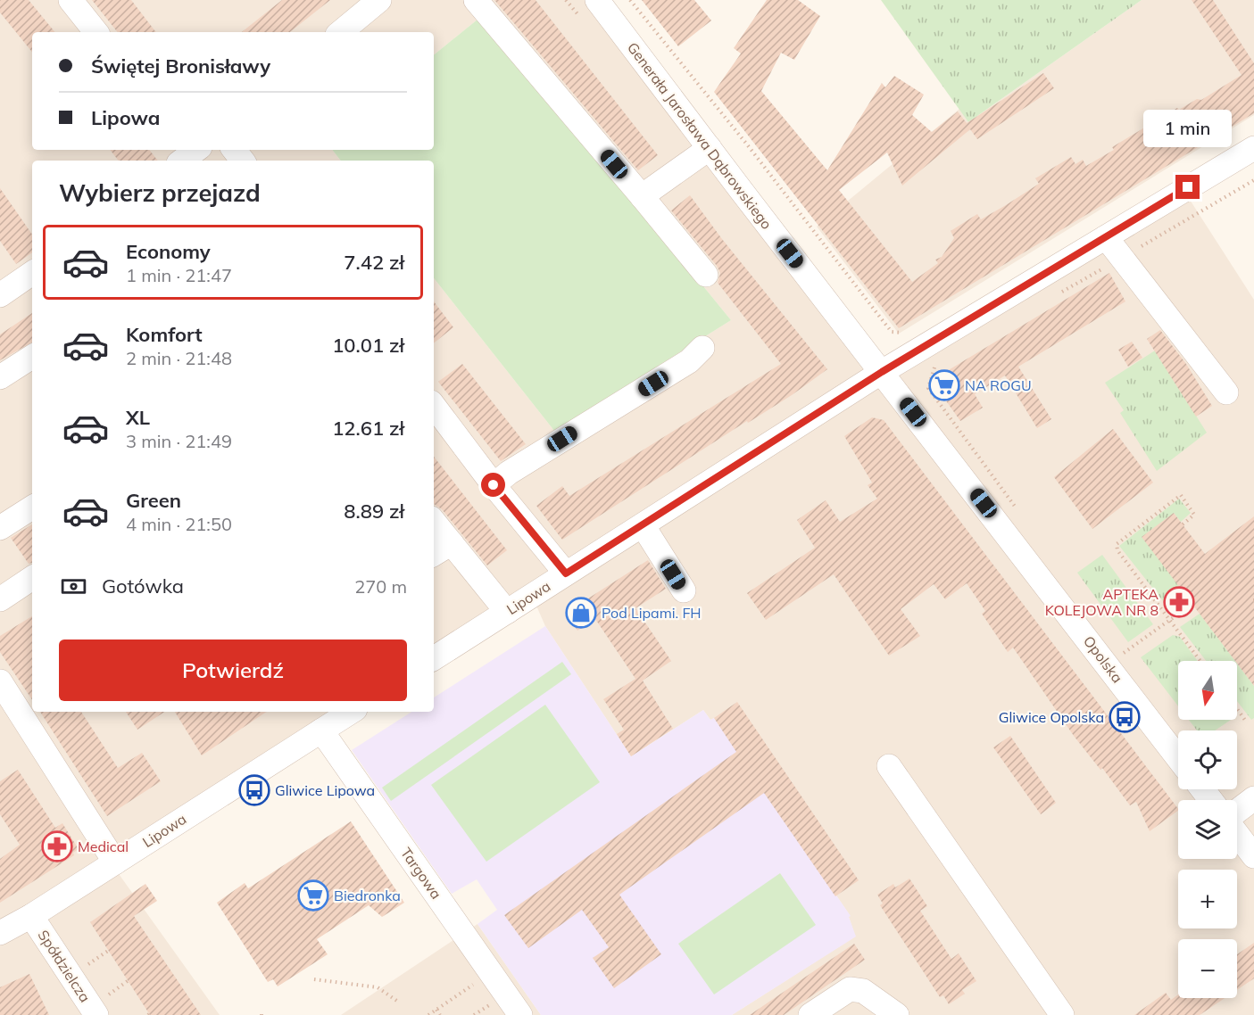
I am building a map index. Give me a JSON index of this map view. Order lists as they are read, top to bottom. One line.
{"streets":{"street":["Generała Jarosława Dąbrowskiego","Lipowa","Opolska","Targowa","Spółdzielcza"]},"crossings":[["Generała Jarosława Dąbrowskiego","Lipowa"],["Generała Jarosława Dąbrowskiego","Opolska"],["Lipowa","Opolska"],["Lipowa","Targowa"],["Lipowa","Spółdzielcza"]],"places":{"supermarket":["NA ROGU","Biedronka"],"pharmacy":["APTEKA KOLEJOWA NR 8","Medical"],"shop":["Pod Lipami. FH"],"bus stop":["Gliwice Opolska","Gliwice Lipowa"]},"north":"bottom","page":{"banner":["Świętej Bronisławy","Lipowa"],"bubble":"1 min","heading":"Wybierz przejazd","list":[{"name":"Economy","note":"1 min · 21:47","value":"7.42 zł"},{"name":"Komfort","note":"2 min · 21:48","value":"10.01 zł"},{"name":"XL","note":"3 min · 21:49","value":"12.61 zł"},{"name":"Green","note":"4 min · 21:50","value":"8.89 zł"}],"pay":["Gotówka","270 m"],"buttons":"Potwierdź","map_buttons":["+","−"]}}
